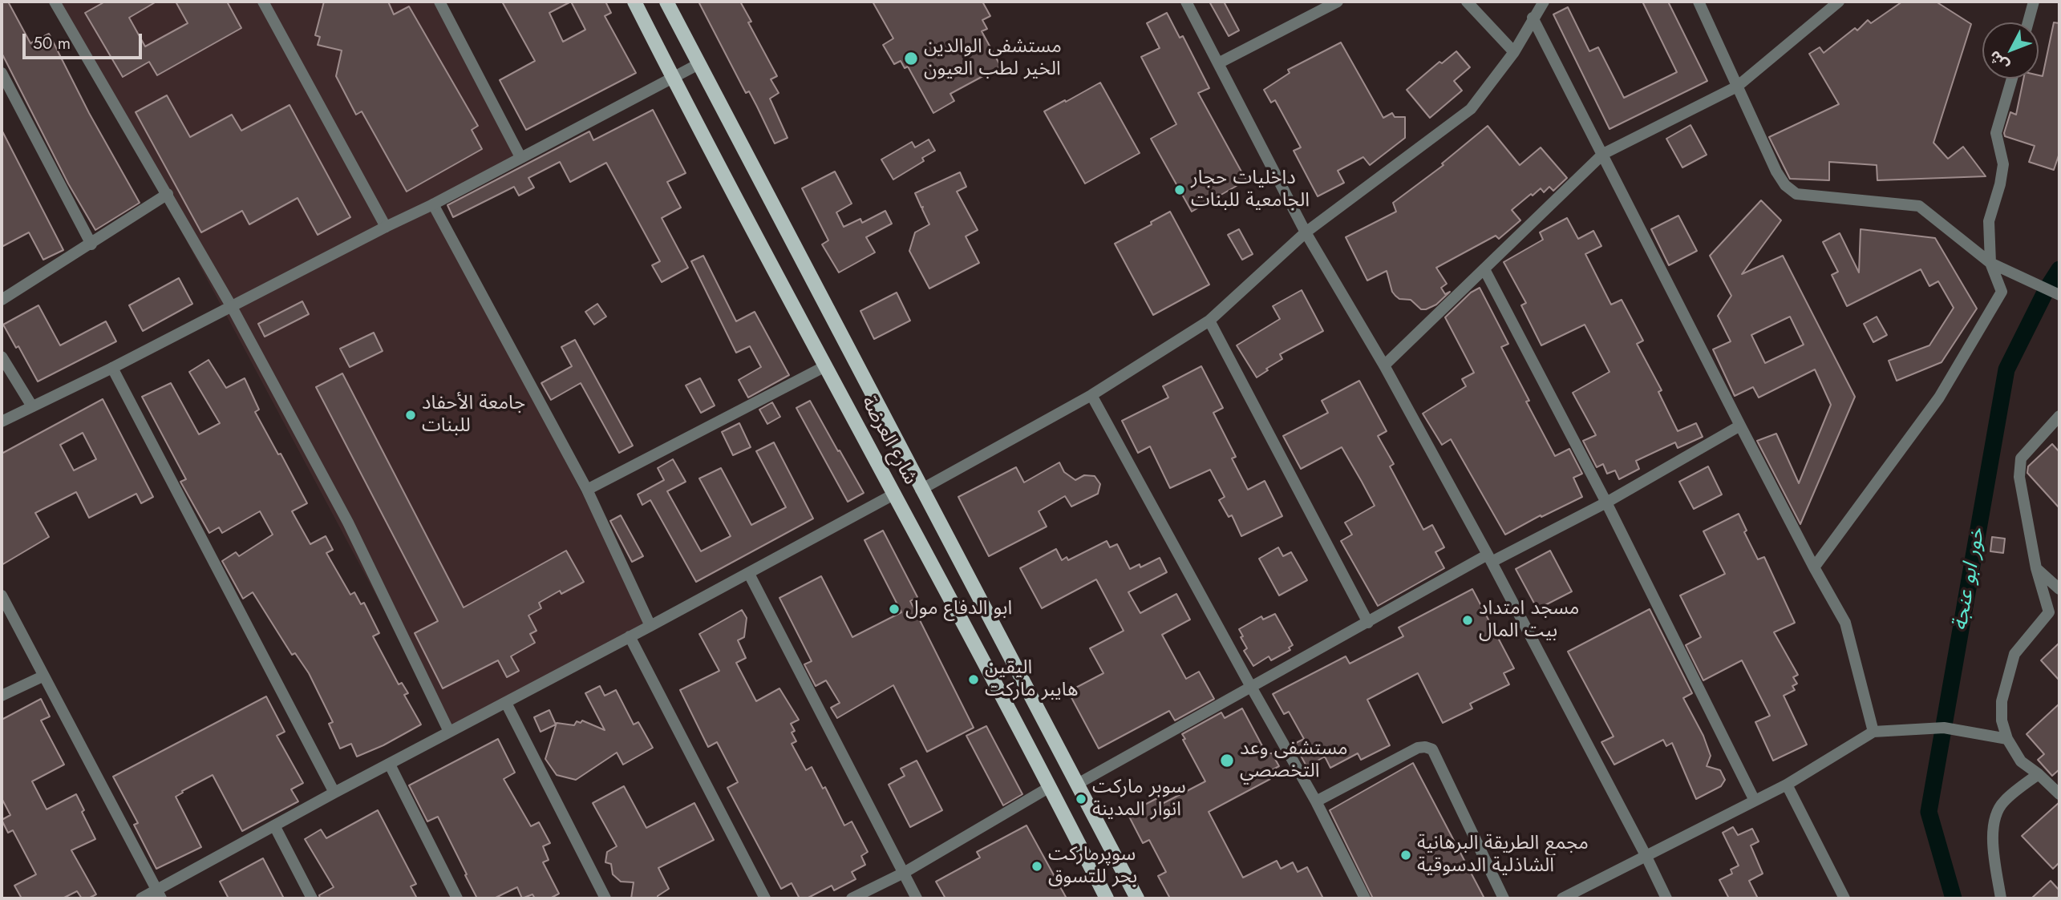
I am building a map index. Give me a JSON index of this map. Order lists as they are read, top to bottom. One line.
{"streets":{"main road":["شارع العرضة"]},"water":["خور ابو عنجة"],"places":["مستشفى الوالدين الخير لطب العيون","داخليات حجار الجامعية للبنات","جامعة الأحفاد للبنات","ابو الدفاع مول","مسجد امتداد بيت المال","اليقين هايبر ماركت","مستشفى وعد التخصصي","سوبر ماركت انوار المدينة","مجمع الطريقة البرهانية الشاذلية الدسوقية","سوپرمارکت بحر للتسوق"],"scale_bar":"50 m","north":"bottom left"}
